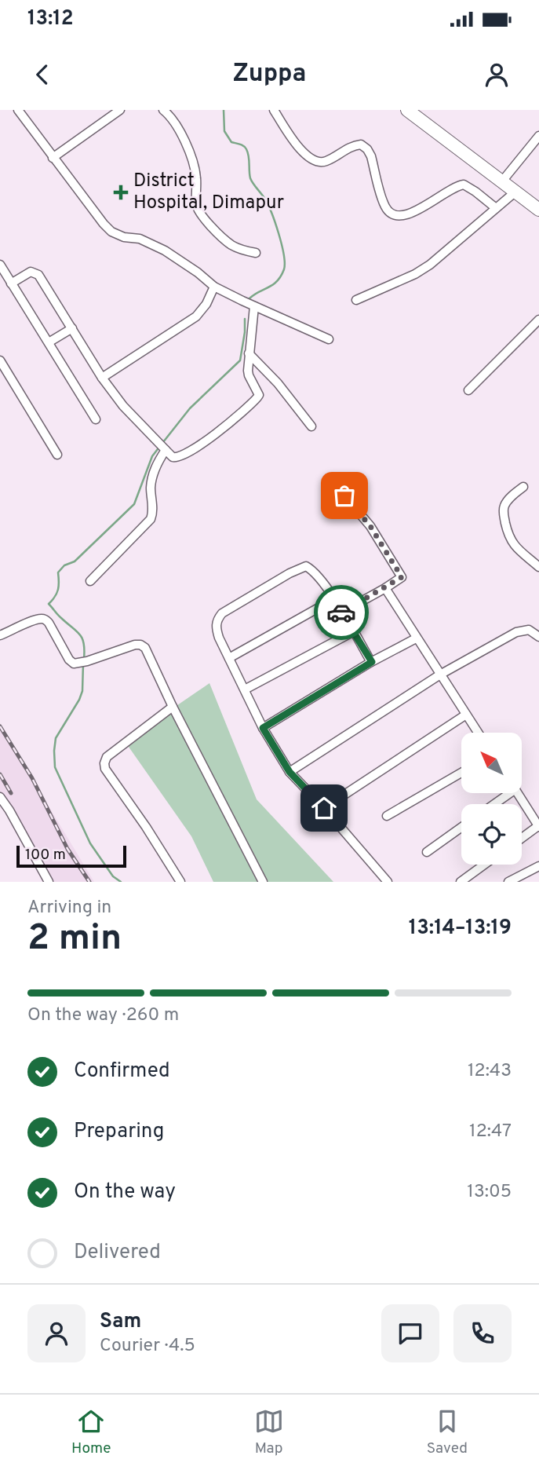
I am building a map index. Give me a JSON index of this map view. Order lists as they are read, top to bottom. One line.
{"places":{"health":["District Hospital, Dimapur"]},"scale_bar":"100 m","north":"top left","page":{"status":"13:12","header":"Zuppa","scale":"100 m","heading":["2 min","Arriving in","13:14–13:19"],"panel":["Sam","Courier · 4.5"],"bar":"On the way · 260 m","list":[["Confirmed","12:43"],["Preparing","12:47"],["On the way","13:05"],"Delivered"],"tabs":["Home","Map","Saved"]}}
